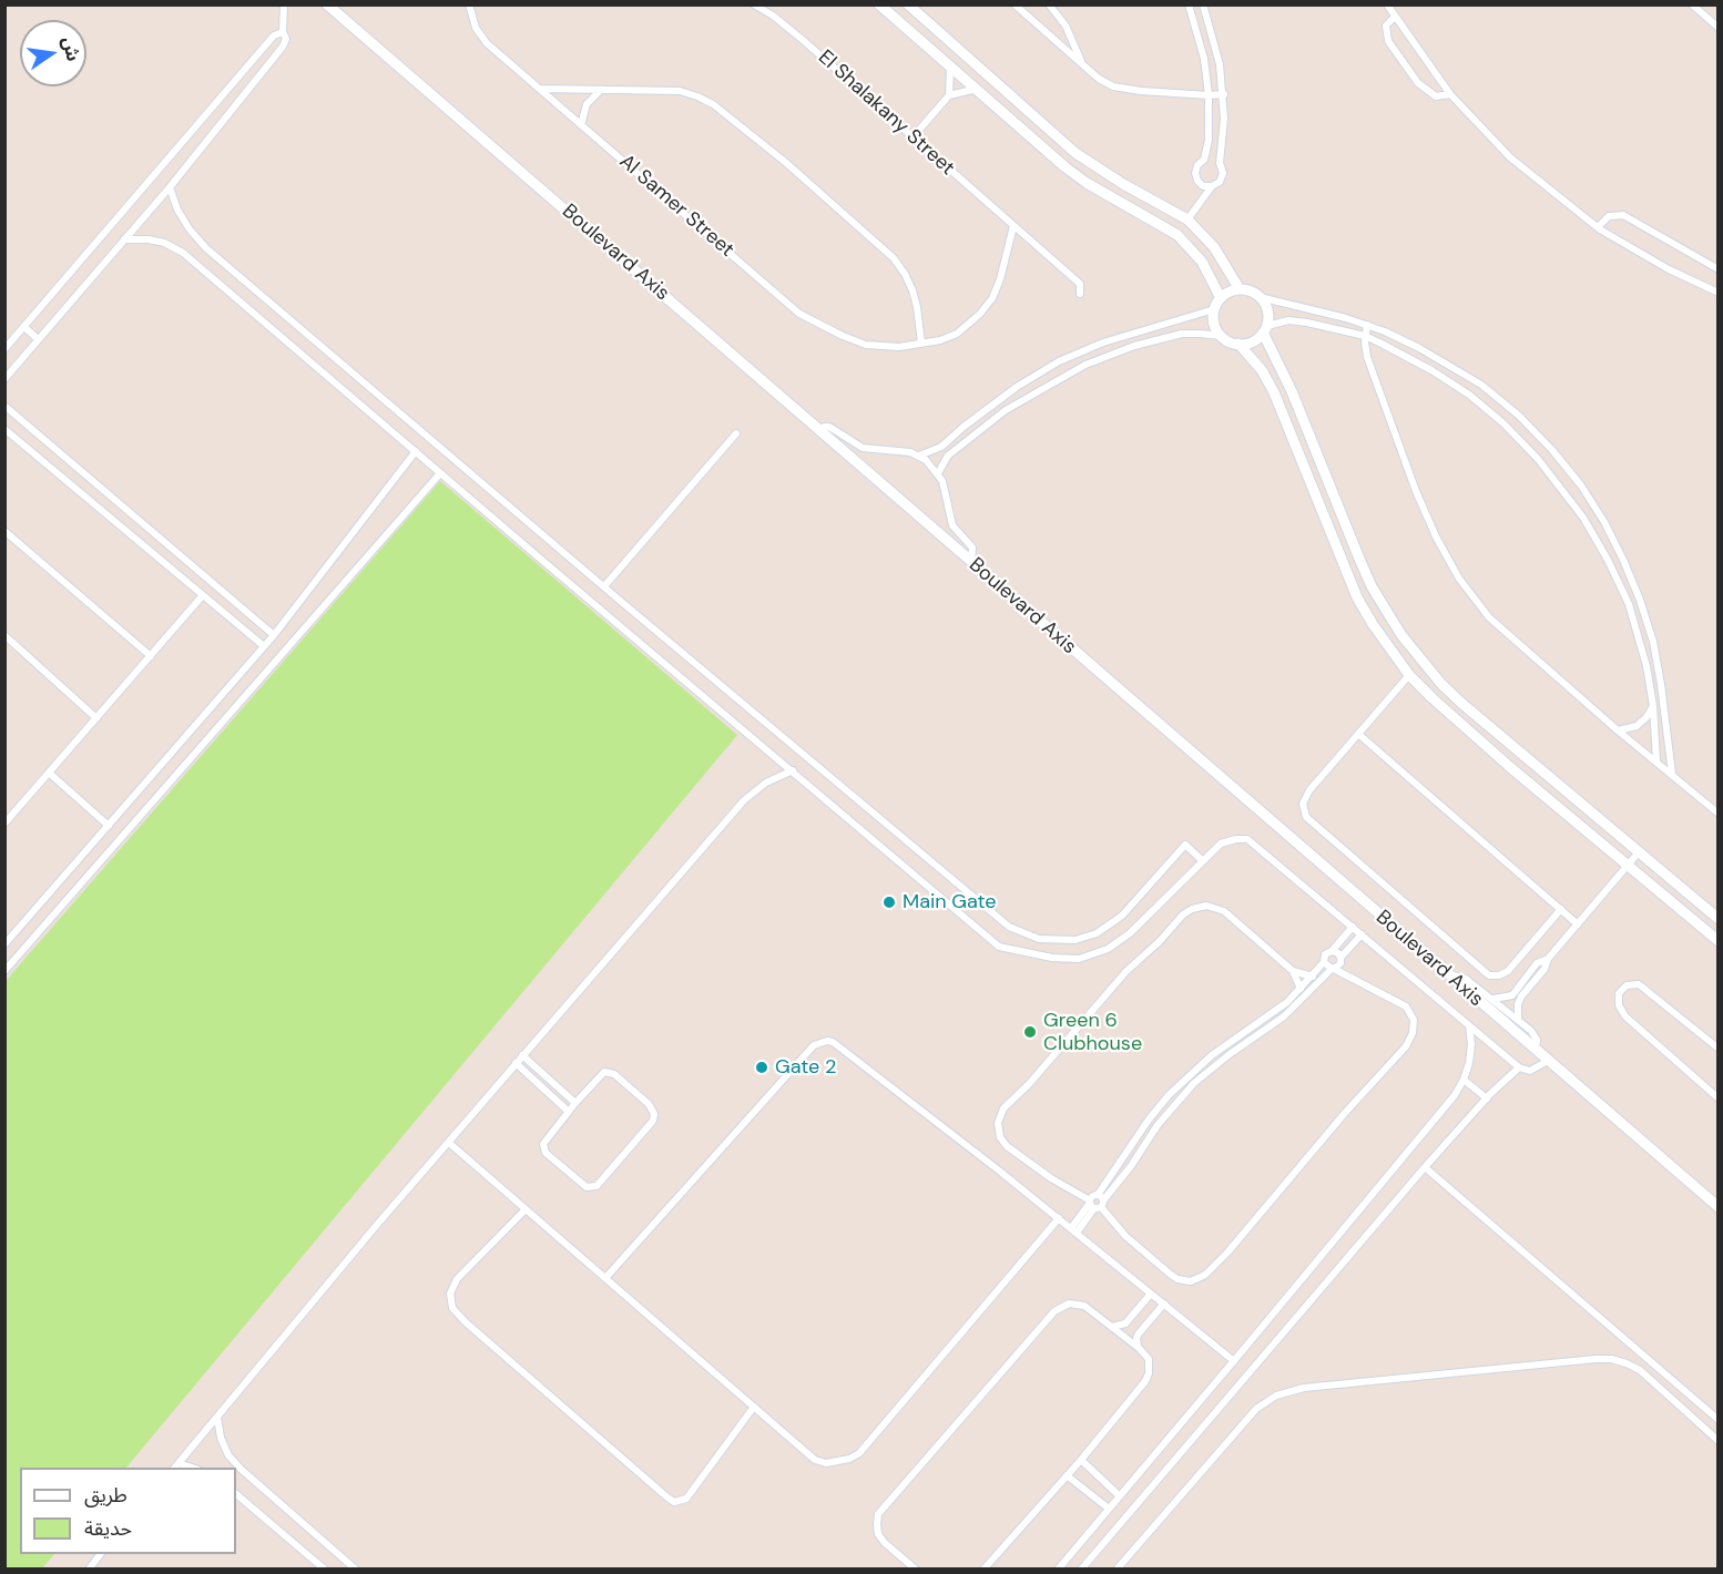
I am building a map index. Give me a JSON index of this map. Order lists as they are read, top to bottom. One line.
{"streets":{"street":["El Shalakany Street","Al Samer Street","Boulevard Axis"]},"places":["Main Gate","Green 6 Clubhouse","Gate 2"],"legend":["طريق","حديقة"],"north":"right"}
